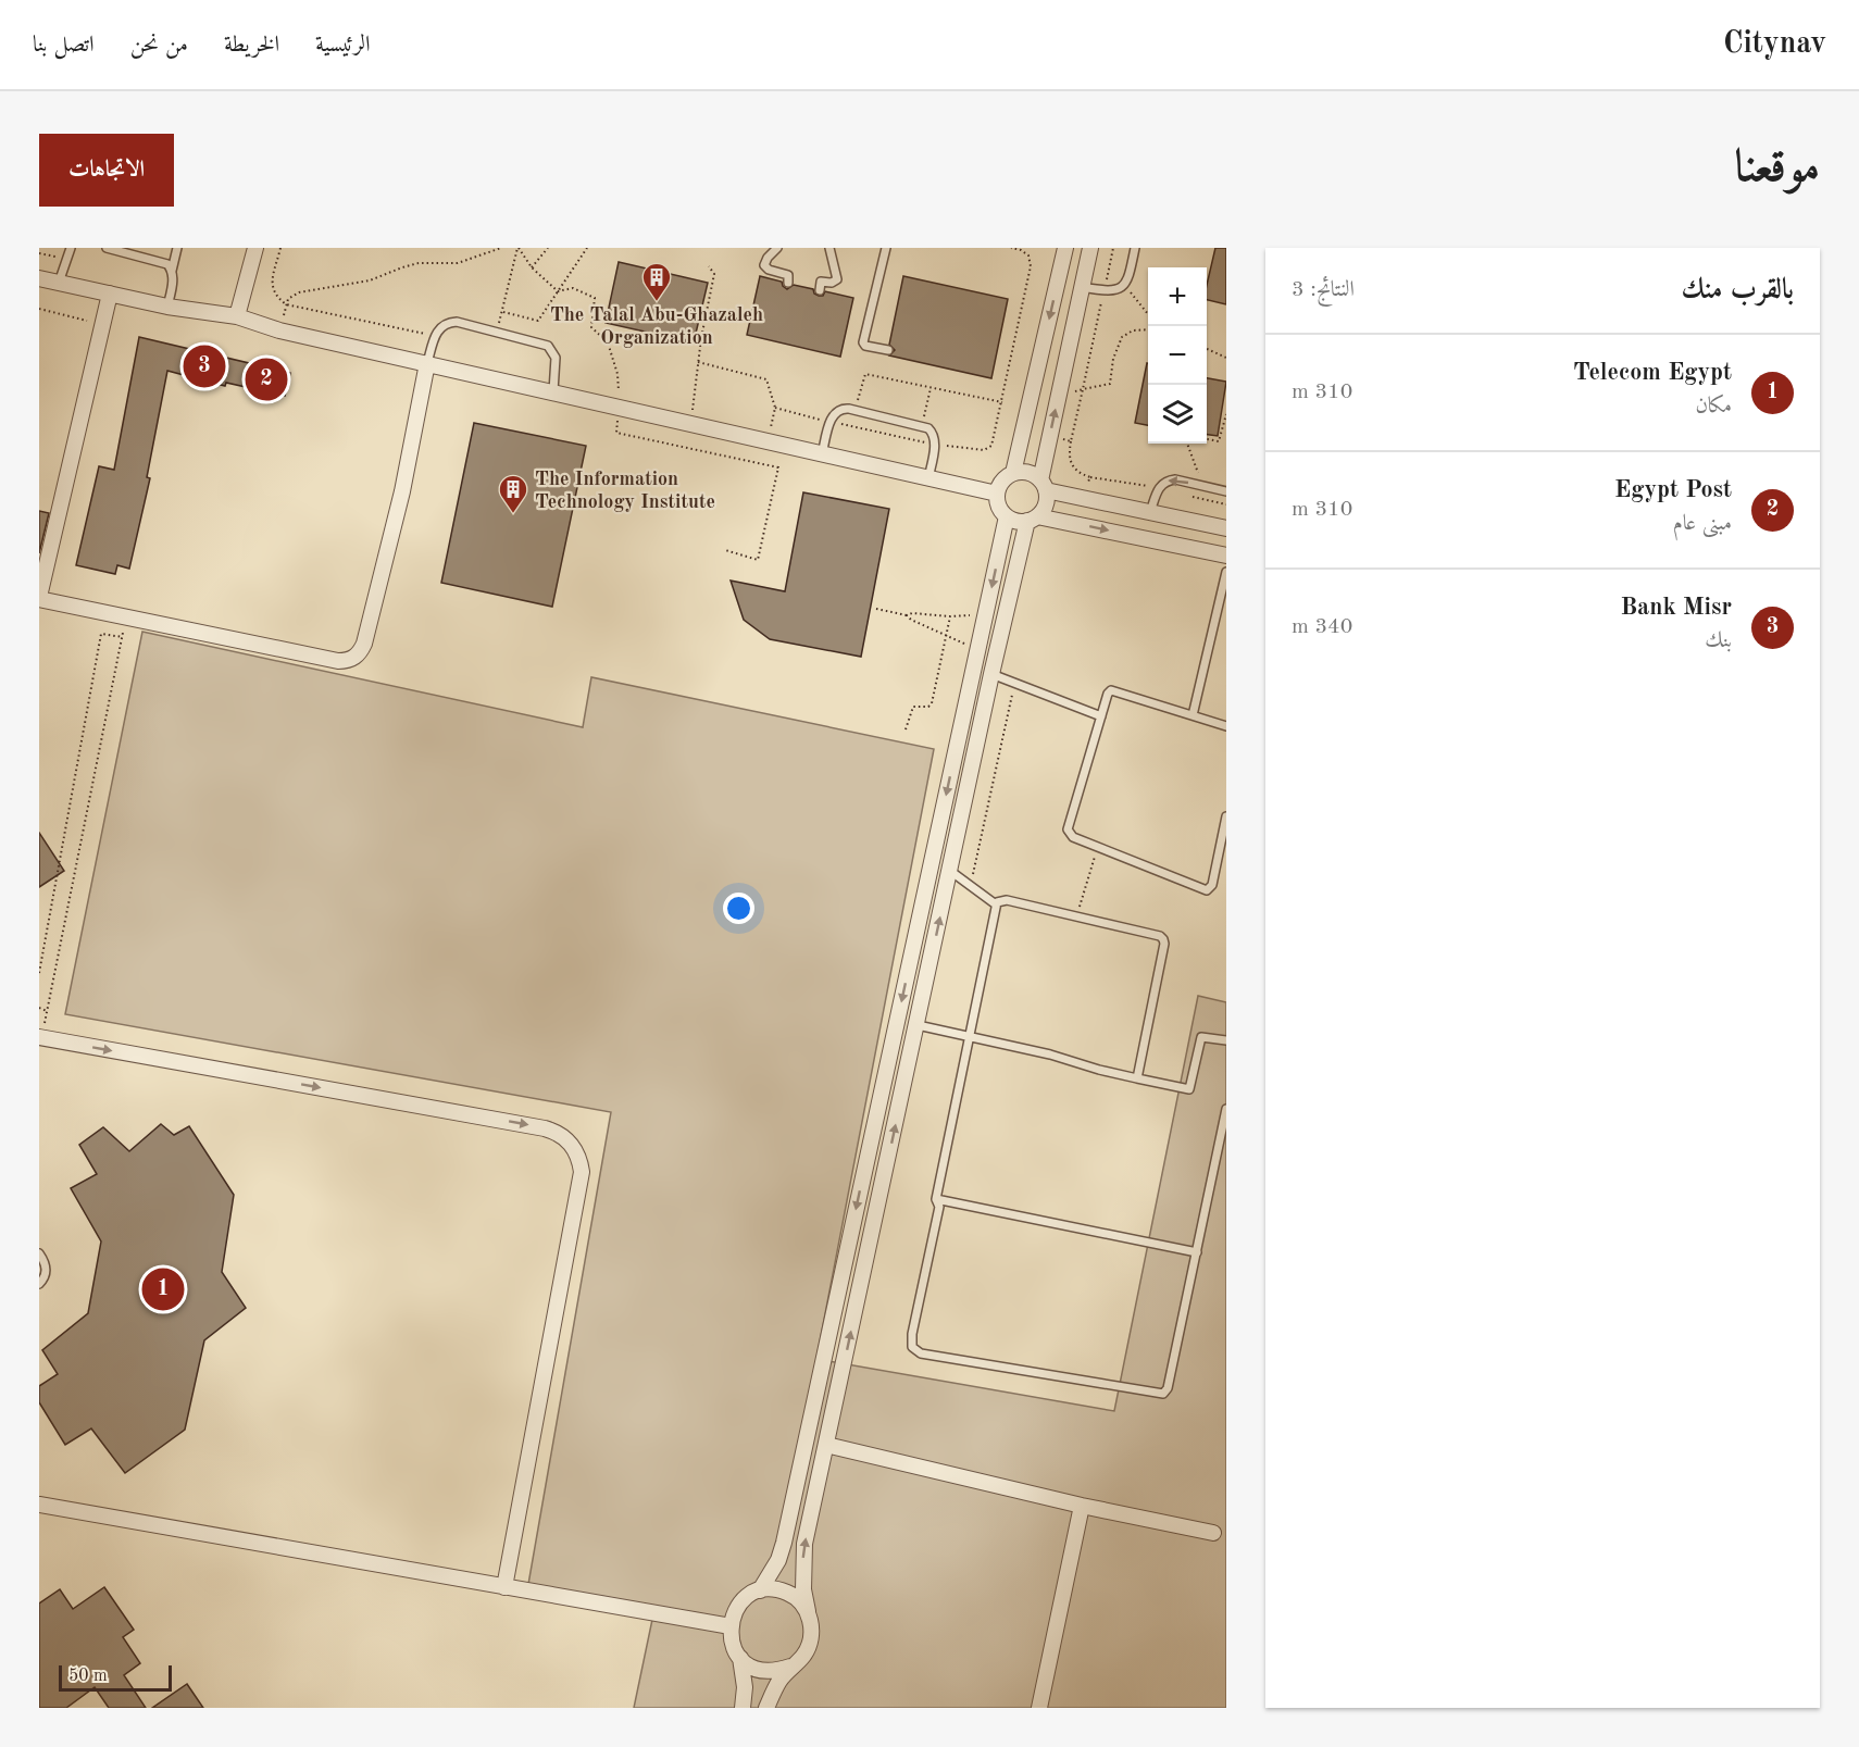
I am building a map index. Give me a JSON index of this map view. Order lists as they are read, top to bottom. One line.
{"places":{"building":["The Talal Abu-Ghazaleh Organization","The Information Technology Institute"]},"scale_bar":"50 m","page":{"header":"Citynav","nav":["الرئيسية","الخريطة","من نحن","اتصل بنا"],"title":"موقعنا","buttons":"الاتجاهات","heading":["بالقرب منك","النتائج: 3"],"map_buttons":["+","−"],"list":[{"mark":"1","name":"Telecom Egypt","note":"مكان","value":"310 m"},{"mark":"2","name":"Egypt Post","note":"مبنى عام","value":"310 m"},{"mark":"3","name":"Bank Misr","note":"بنك","value":"340 m"}],"pins":["3","2","1"],"scale":"50 m"}}
